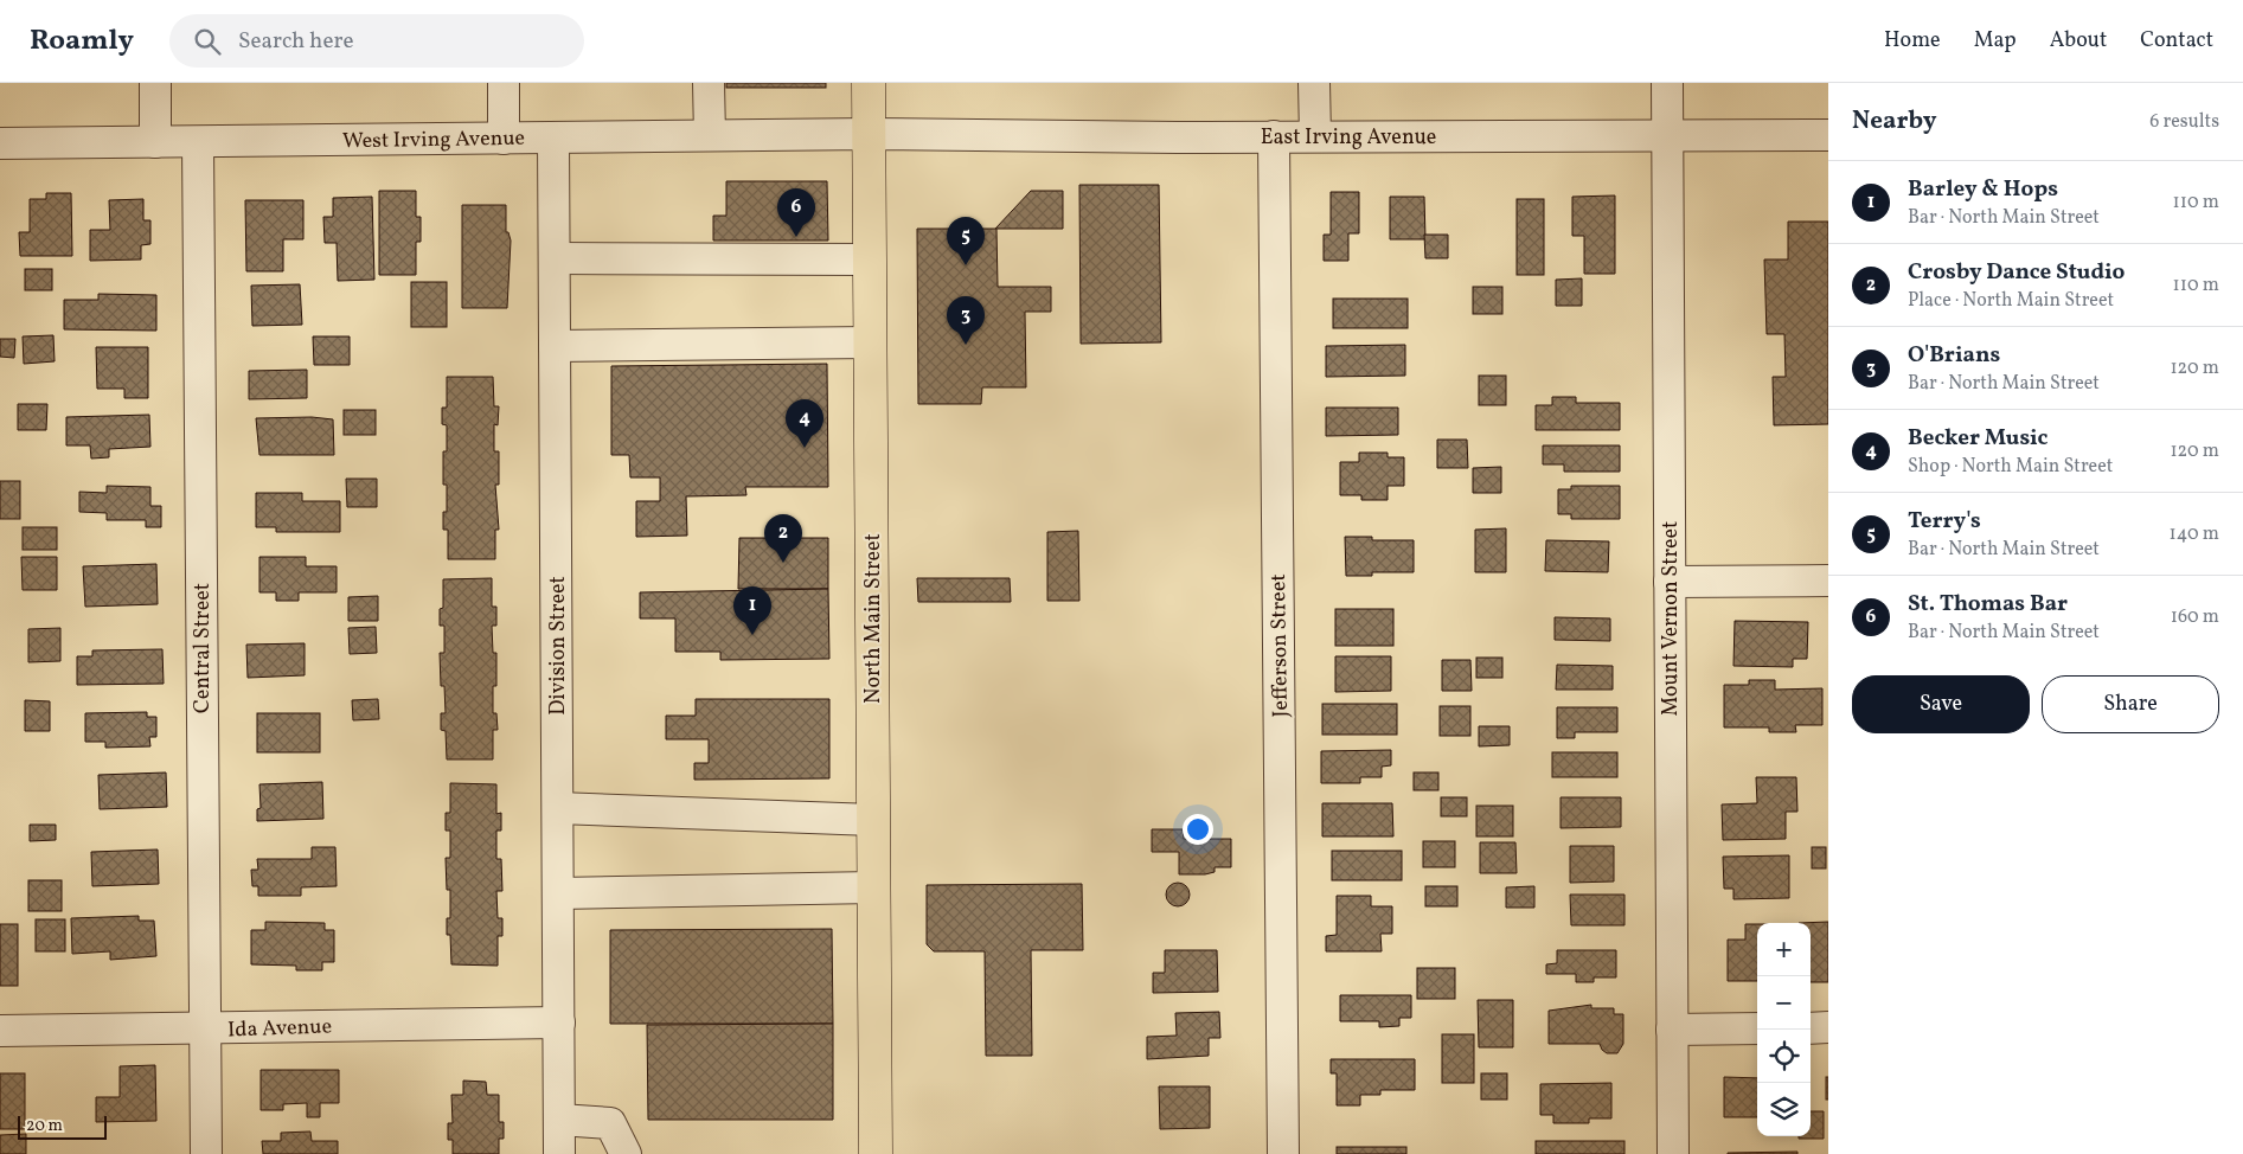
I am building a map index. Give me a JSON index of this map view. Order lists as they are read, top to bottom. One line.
{"streets":{"main road":["North Main Street"],"street":["East Irving Avenue","West Irving Avenue","Mount Vernon Street","Division Street","Jefferson Street","Central Street","Ida Avenue"]},"crossings":[["East Irving Avenue","West Irving Avenue"],["East Irving Avenue","North Main Street"],["East Irving Avenue","Mount Vernon Street"],["East Irving Avenue","Jefferson Street"],["West Irving Avenue","North Main Street"],["West Irving Avenue","Division Street"],["West Irving Avenue","Central Street"],["Division Street","Ida Avenue"],["Central Street","Ida Avenue"]],"scale_bar":"20 m","page":{"header":"Roamly","search":"Search here","nav":["Home","Map","About","Contact"],"heading":["Nearby","6 results"],"list":[{"mark":"1","name":"Barley & Hops","note":"Bar · North Main Street","value":"110 m"},{"mark":"2","name":"Crosby Dance Studio","note":"Place · North Main Street","value":"110 m"},{"mark":"3","name":"O'Brians","note":"Bar · North Main Street","value":"120 m"},{"mark":"4","name":"Becker Music","note":"Shop · North Main Street","value":"120 m"},{"mark":"5","name":"Terry's","note":"Bar · North Main Street","value":"140 m"},{"mark":"6","name":"St. Thomas Bar","note":"Bar · North Main Street","value":"160 m"}],"pins":["6","5","3","4","2","1"],"buttons":["Save","Share"],"map_buttons":["+","−"],"scale":"20 m"}}
